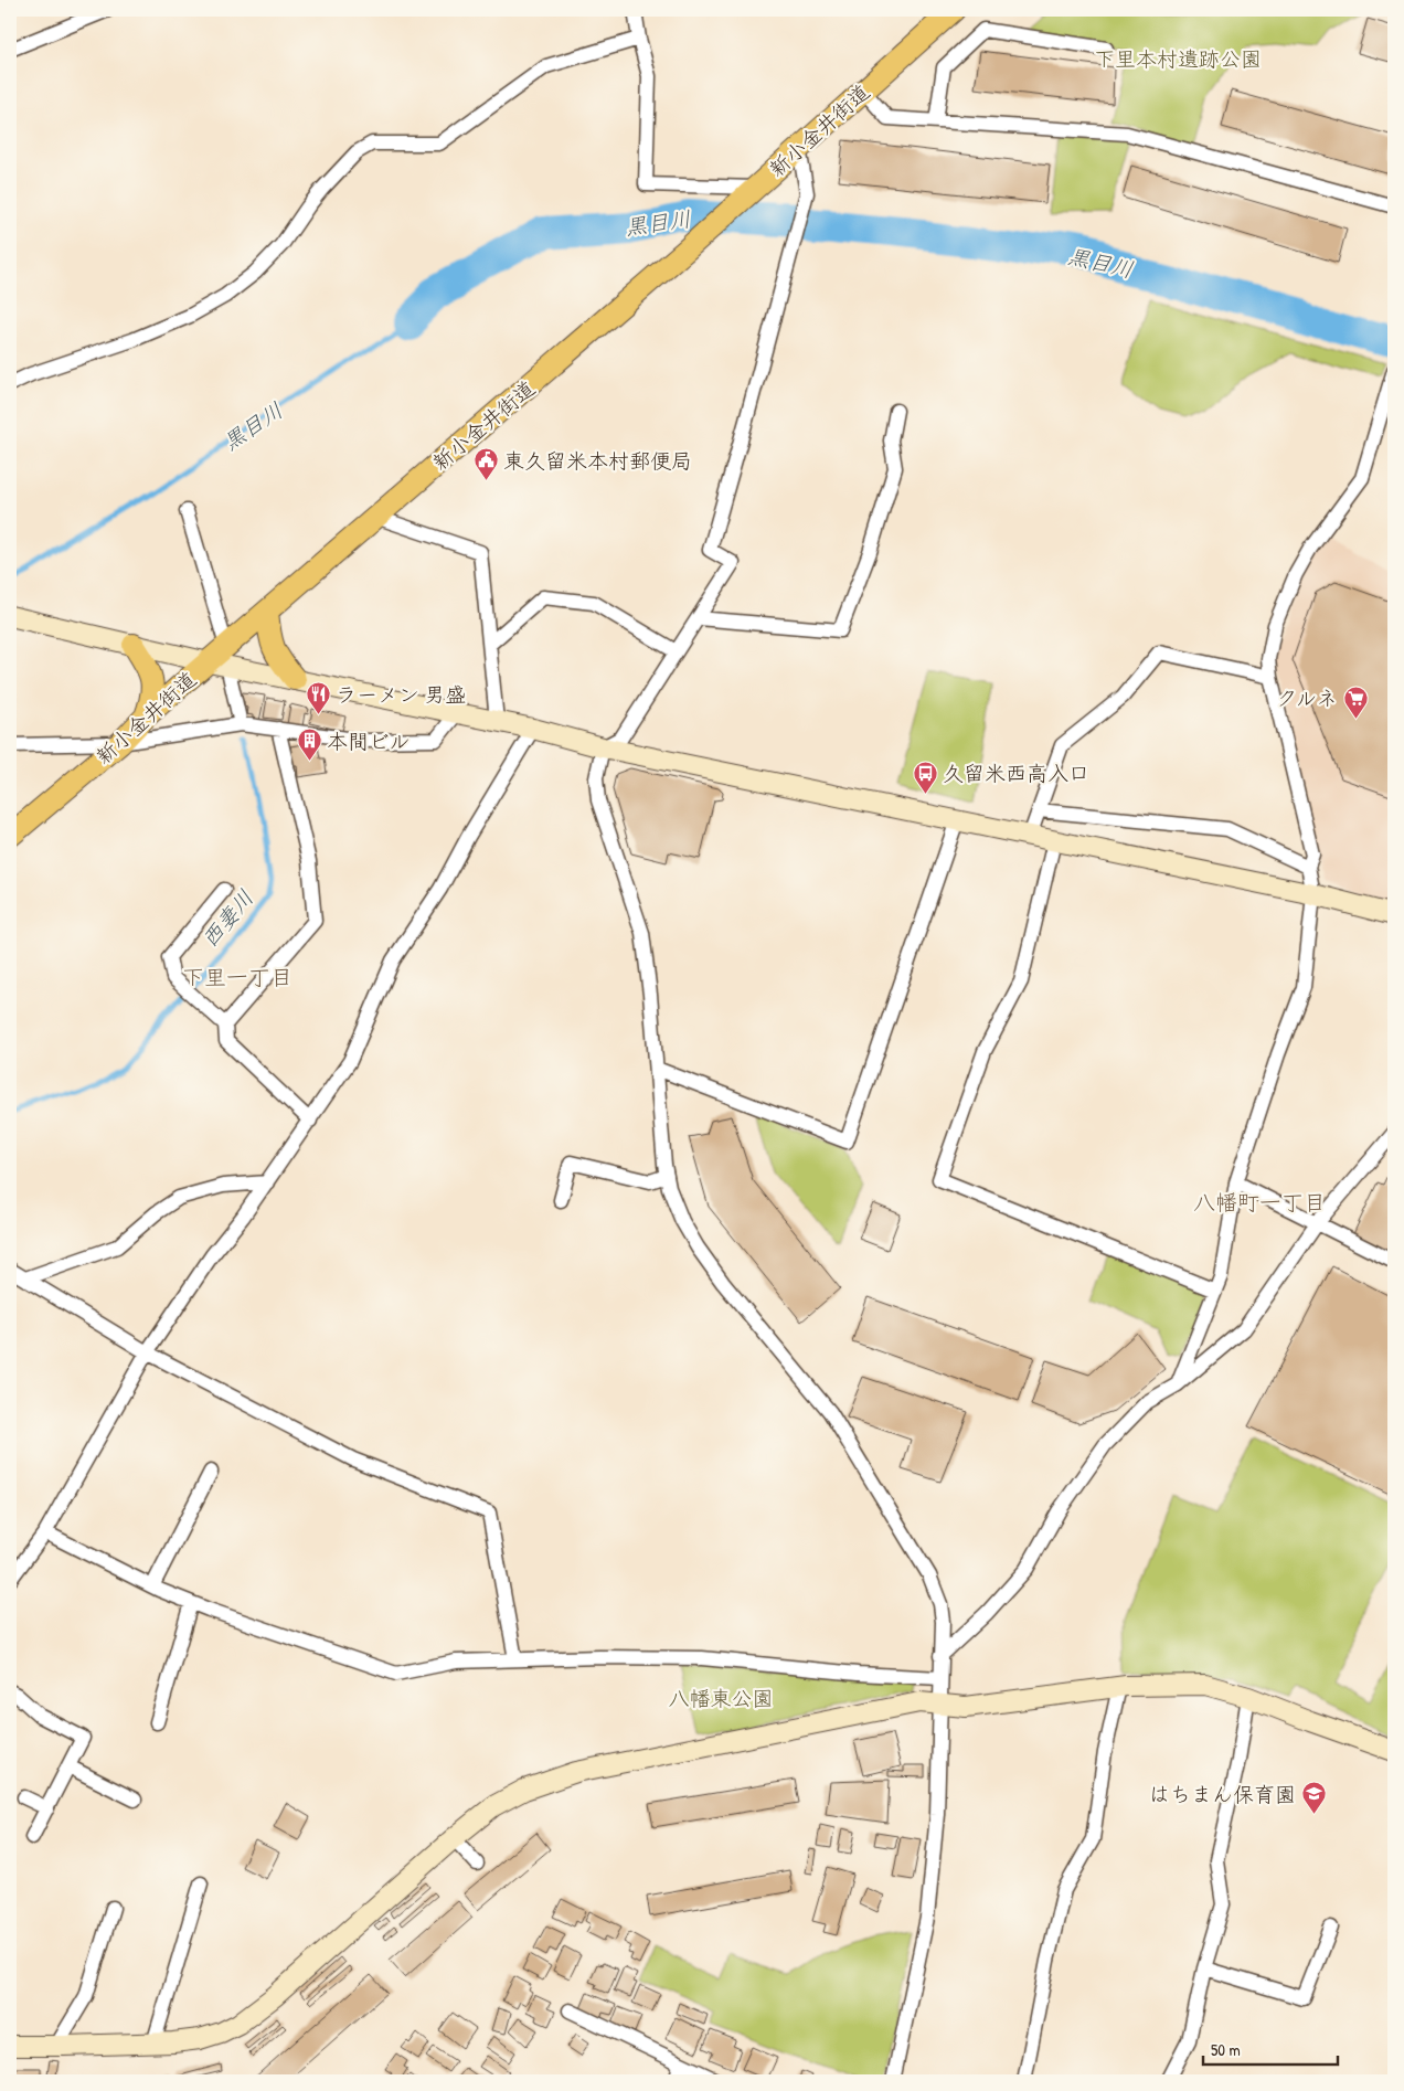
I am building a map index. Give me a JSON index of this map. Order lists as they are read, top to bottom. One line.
{"streets":{"main road":["新小金井街道"]},"districts":["下里一丁目","八幡町一丁目"],"water":["黒目川","西妻川"],"parks":["下里本村遺跡公園","八幡東公園"],"places":{"public building":["東久留米本村郵便局"],"restaurant":["ラーメン 男盛"],"supermarket":["クルネ"],"building":["本間ビル"],"bus stop":["久留米西高入口"],"school or university":["はちまん保育園"]},"scale_bar":"50 m"}
